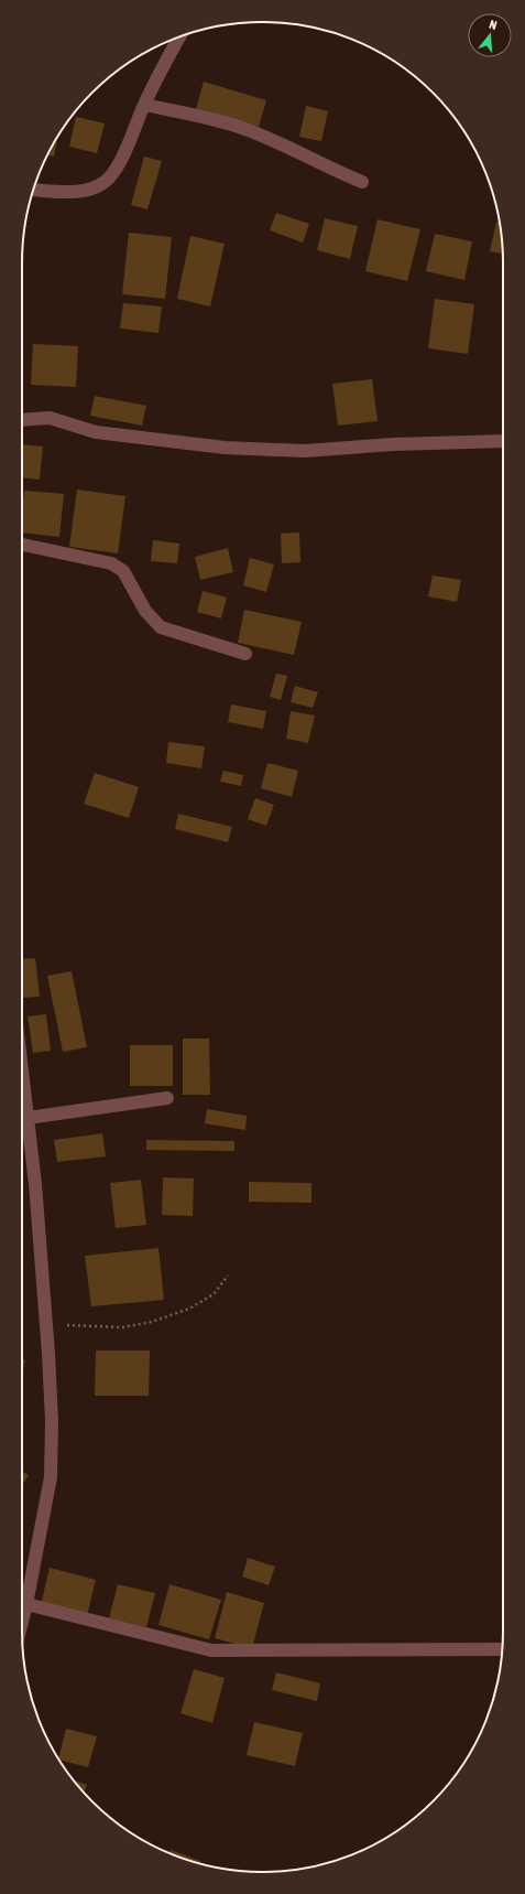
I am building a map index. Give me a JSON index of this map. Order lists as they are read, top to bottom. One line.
{"north":"top"}
